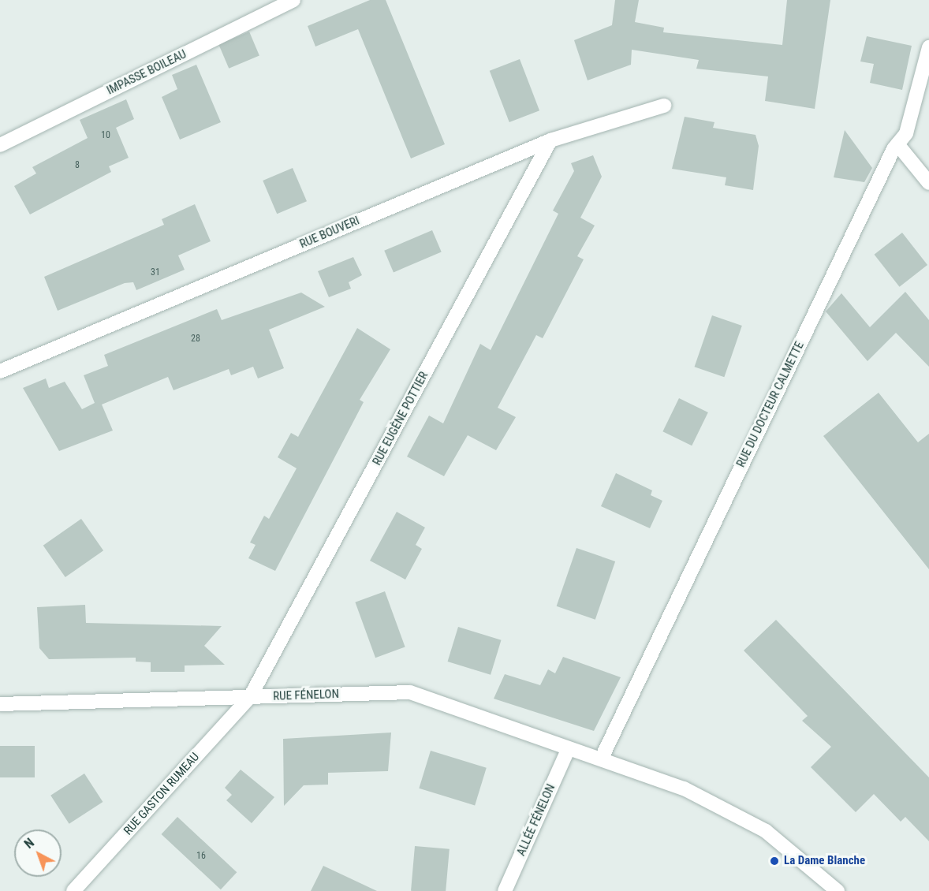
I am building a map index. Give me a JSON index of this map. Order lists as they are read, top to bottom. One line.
{"streets":{"street":["IMPASSE BOILEAU","RUE BOUVERI","RUE DU DOCTEUR CALMETTE","RUE EUGÈNE POTTIER","RUE FÉNELON","RUE GASTON RUMEAU","ALLÉE FÉNELON"]},"crossings":[["RUE BOUVERI","RUE EUGÈNE POTTIER"],["RUE DU DOCTEUR CALMETTE","RUE FÉNELON"],["RUE EUGÈNE POTTIER","RUE FÉNELON"],["RUE EUGÈNE POTTIER","RUE GASTON RUMEAU"],["RUE FÉNELON","RUE GASTON RUMEAU"],["RUE FÉNELON","ALLÉE FÉNELON"]],"places":["La Dame Blanche"],"house_numbers":["10","8","31","28","16"],"north":"top left"}
